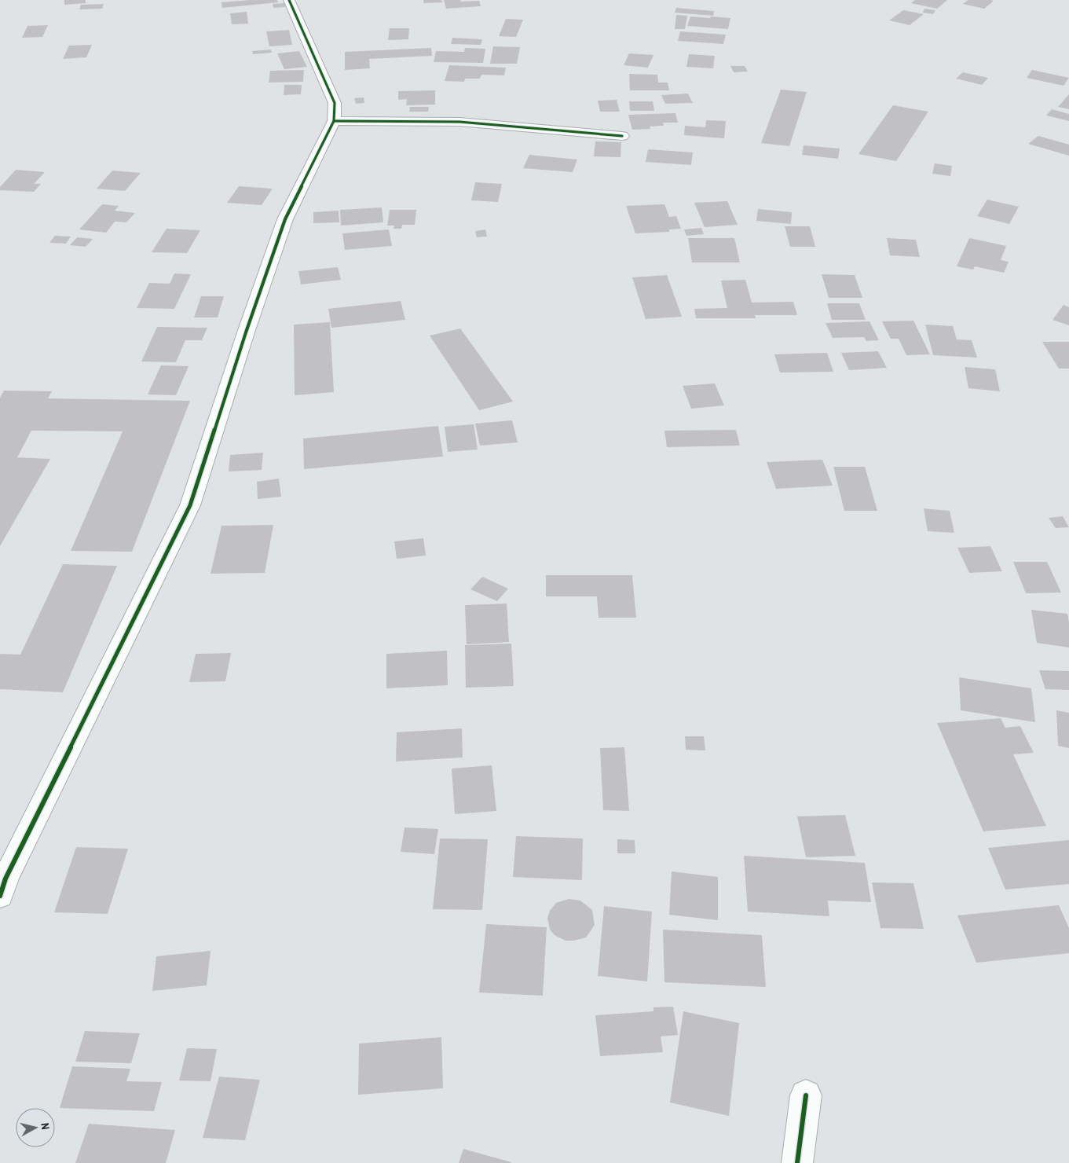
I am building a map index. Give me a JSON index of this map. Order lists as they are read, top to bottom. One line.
{"north":"right"}
